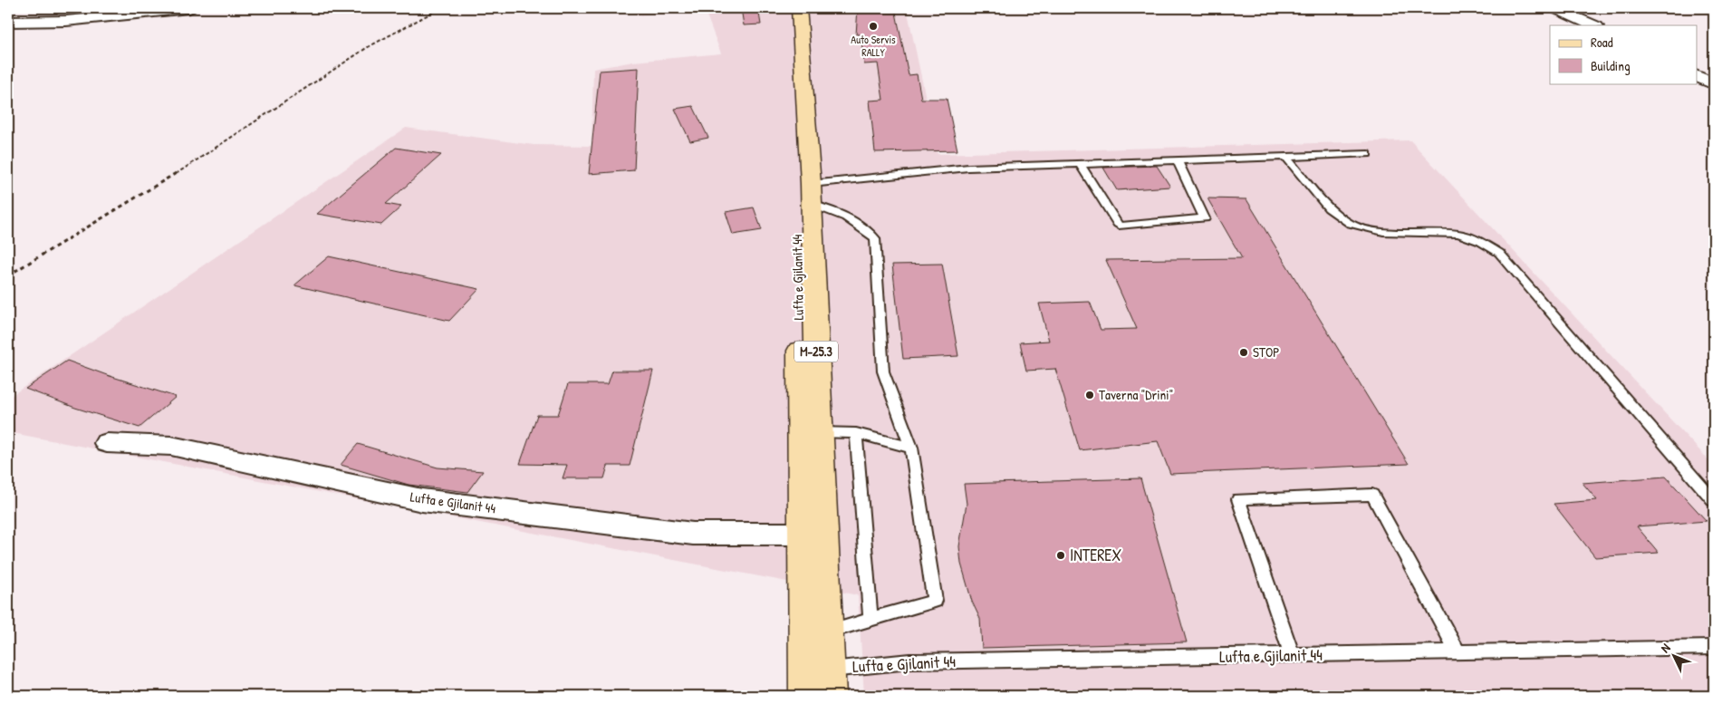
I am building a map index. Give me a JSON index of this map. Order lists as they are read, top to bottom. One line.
{"streets":{"main road":["Lufta e Gjilanit 44","M-25.3"]},"crossings":[["Lufta e Gjilanit 44","M-25.3"]],"places":["Auto Servis RALLY","STOP","Taverna \"Drini\"","INTEREX"],"legend":["Road","Building"],"north":"top left"}
